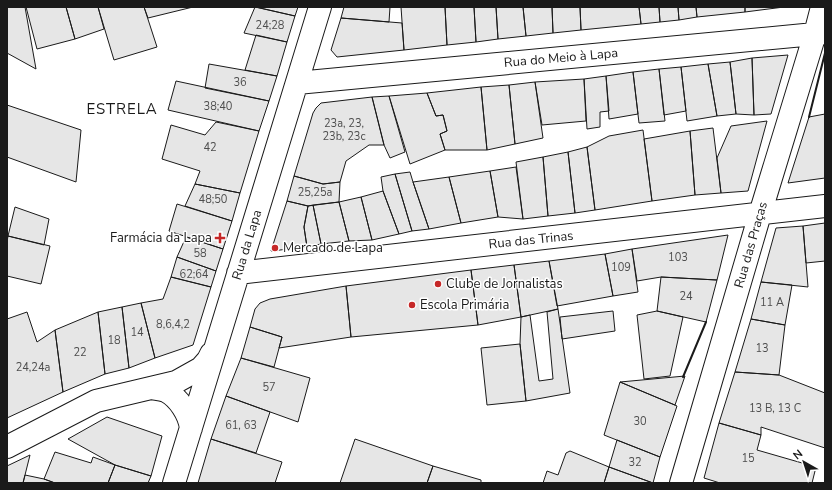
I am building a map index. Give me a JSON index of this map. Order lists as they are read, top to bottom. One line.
{"streets":{"street":["Rua do Meio à Lapa","Rua das Trinas","Rua da Lapa","Rua das Praças"]},"crossings":[["Rua do Meio à Lapa","Rua da Lapa"],["Rua do Meio à Lapa","Rua das Praças"],["Rua das Trinas","Rua da Lapa"],["Rua das Trinas","Rua das Praças"]],"districts":["ESTRELA"],"places":{"health":["Farmácia da Lapa"],"other":["Mercado de Lapa","Clube de Jornalistas","Escola Primária"]},"house_numbers":["24;28","36","38;40","23a, 23, 23b, 23c","42","25,25a","48;50","58","103","109","62;64","24","11 A","8,6,4,2","14","18","13","22","24,24a","57","13 B, 13 C","30","61, 63","15","32"],"north":"top left"}
